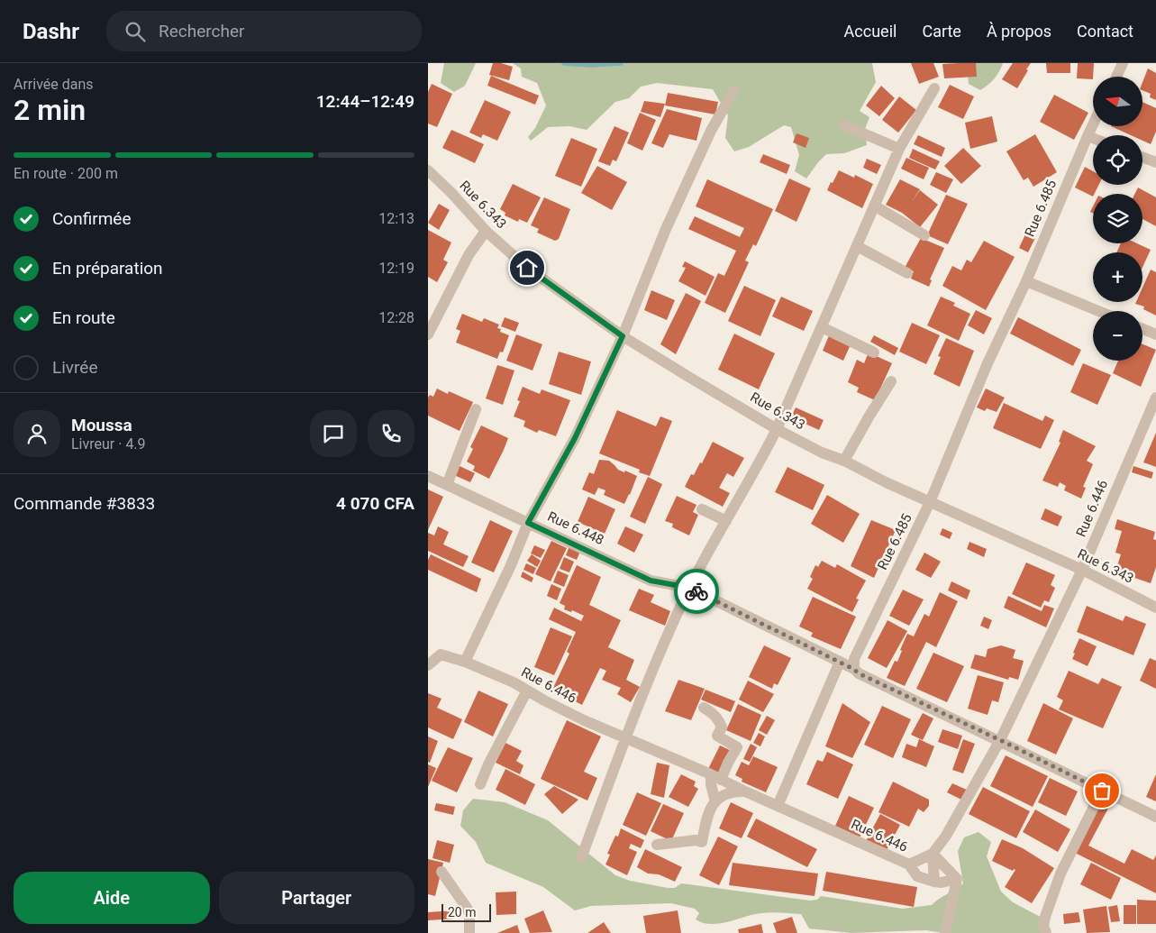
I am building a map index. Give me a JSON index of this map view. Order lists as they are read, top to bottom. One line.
{"streets":{"street":["Rue 6.343","Rue 6.485","Rue 6.446","Rue 6.448"]},"crossings":[["Rue 6.343","Rue 6.485"],["Rue 6.343","Rue 6.446"],["Rue 6.485","Rue 6.448"]],"scale_bar":"20 m","north":"left","page":{"header":"Dashr","search":"Rechercher","nav":["Accueil","Carte","À propos","Contact"],"heading":["2 min","Arrivée dans","12:44–12:49"],"panel":["Moussa","Livreur · 4.9","Commande #3833","4 070 CFA"],"map_buttons":["+","−"],"bar":"En route · 200 m","list":[["Confirmée","12:13"],["En préparation","12:19"],["En route","12:28"],"Livrée"],"buttons":["Aide","Partager"],"scale":"20 m"}}
